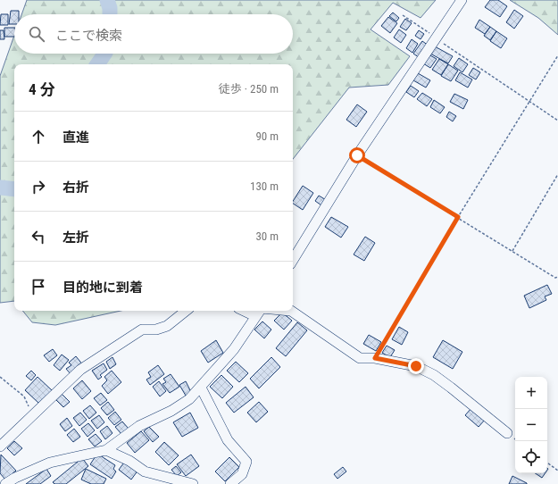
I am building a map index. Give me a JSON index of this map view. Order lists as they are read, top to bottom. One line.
{"page":{"search":"ここで検索","heading":["4 分","徒歩 · 250 m"],"list":[["直進","90 m"],["右折","130 m"],["左折","30 m"],"目的地に到着"],"map_buttons":["+","−"]}}
